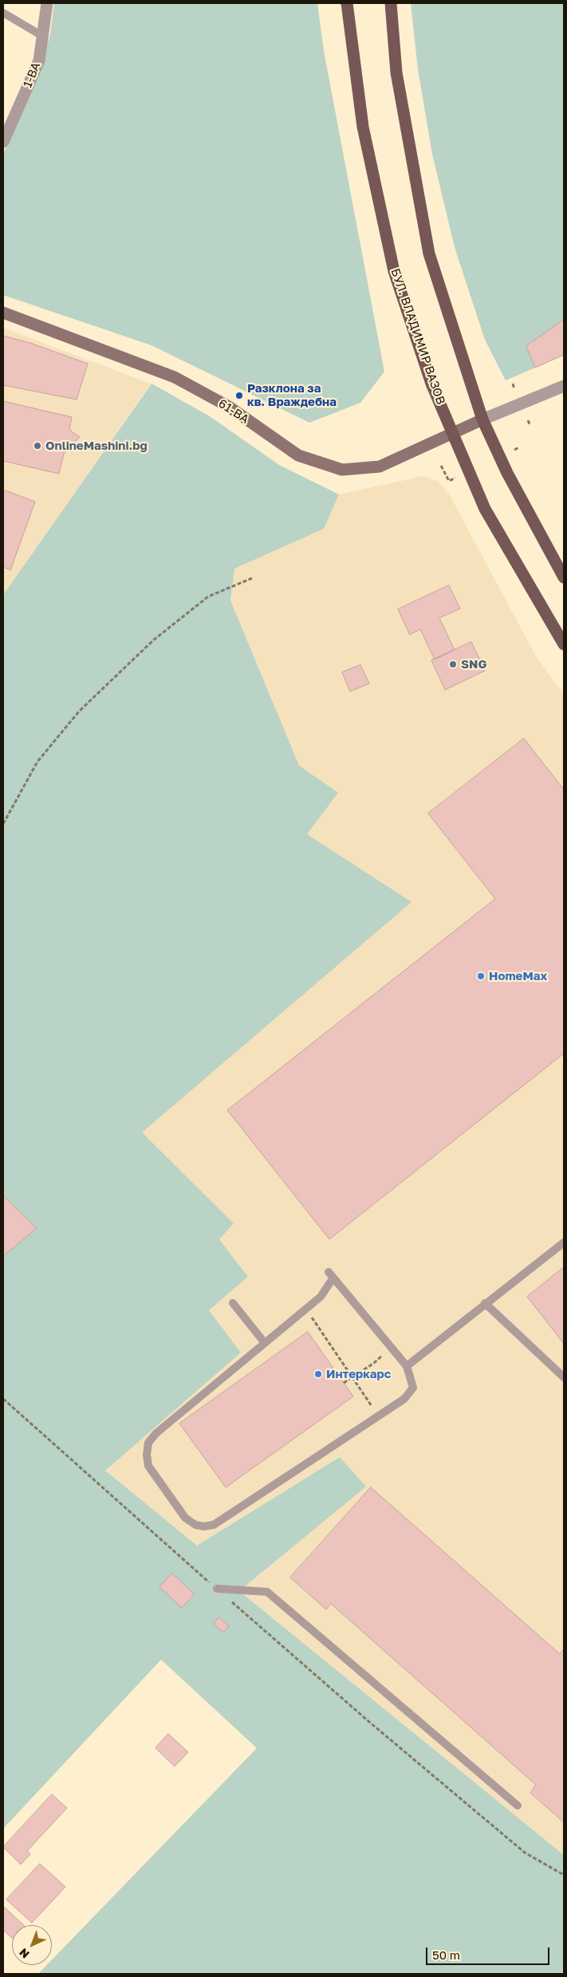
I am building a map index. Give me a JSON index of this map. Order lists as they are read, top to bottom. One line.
{"streets":{"main road":["БУЛ. ВЛАДИМИР ВАЗОВ"],"street":["1-ВА","61-ВА"]},"crossings":[["БУЛ. ВЛАДИМИР ВАЗОВ","61-ВА"]],"places":["Разклона за кв. Враждебна","ОnlineMashini.bg","SNG","HomeMax","Интеркарс"],"scale_bar":"50 m","north":"bottom left"}
